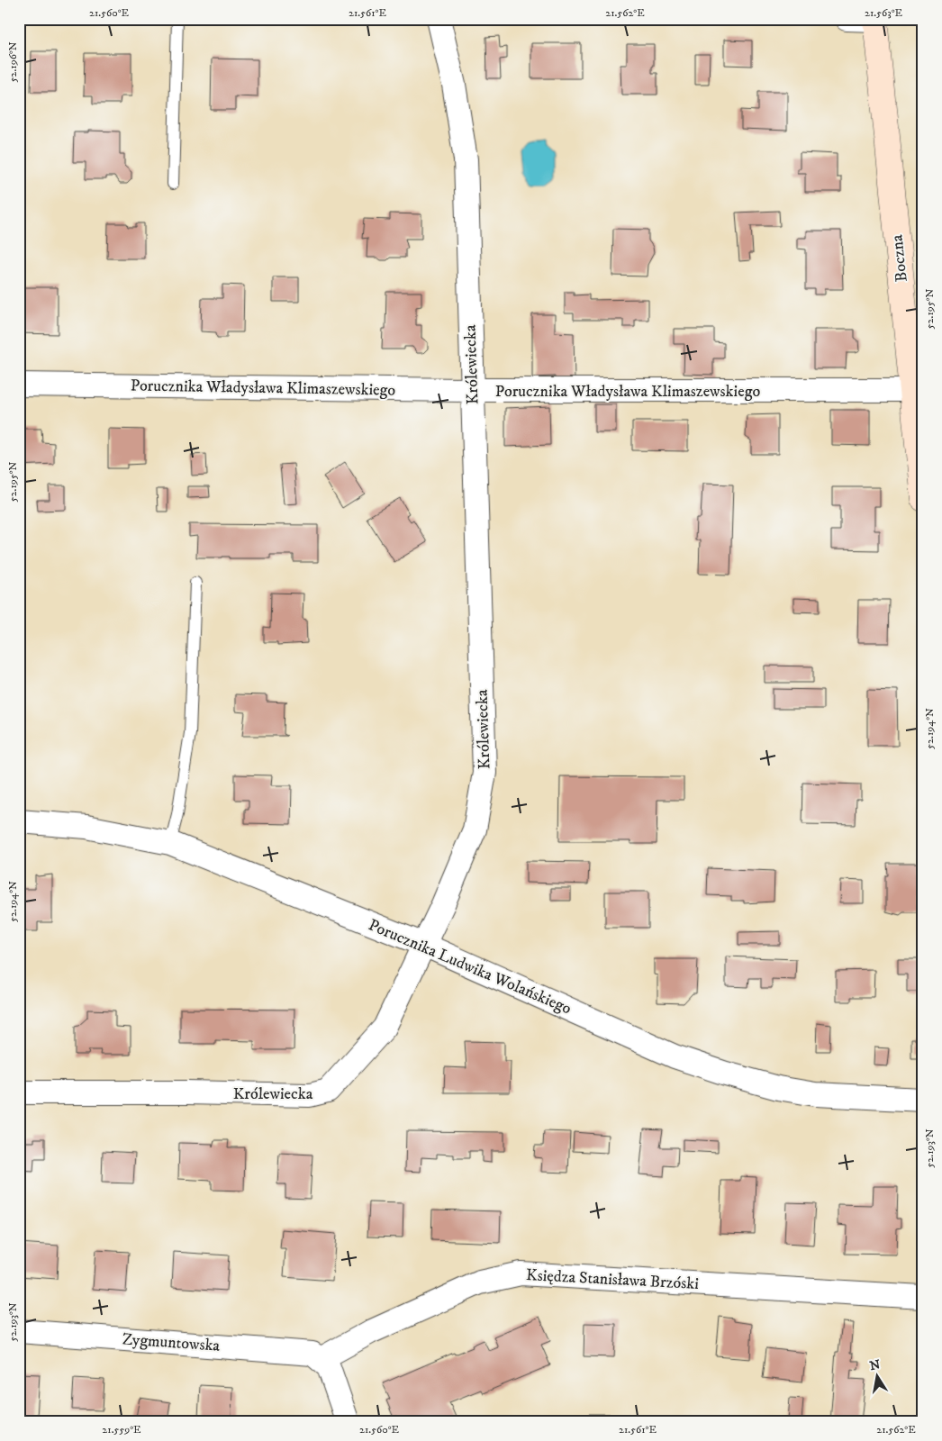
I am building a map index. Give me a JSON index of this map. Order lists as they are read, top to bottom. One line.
{"streets":{"street":["Boczna","Królewiecka","Porucznika Władysława Klimaszewskiego","Porucznika Ludwika Wolańskiego","Księdza Stanisława Brzóski","Zygmuntowska"]},"crossings":[["Boczna","Porucznika Władysława Klimaszewskiego"],["Królewiecka","Porucznika Władysława Klimaszewskiego"],["Królewiecka","Porucznika Ludwika Wolańskiego"],["Księdza Stanisława Brzóski","Zygmuntowska"]],"north":"top","coordinates":["21.560°E","21.561°E","21.562°E","21.563°E","52.196°N","52.195°N","52.194°N","52.193°N","21.559°E"]}
